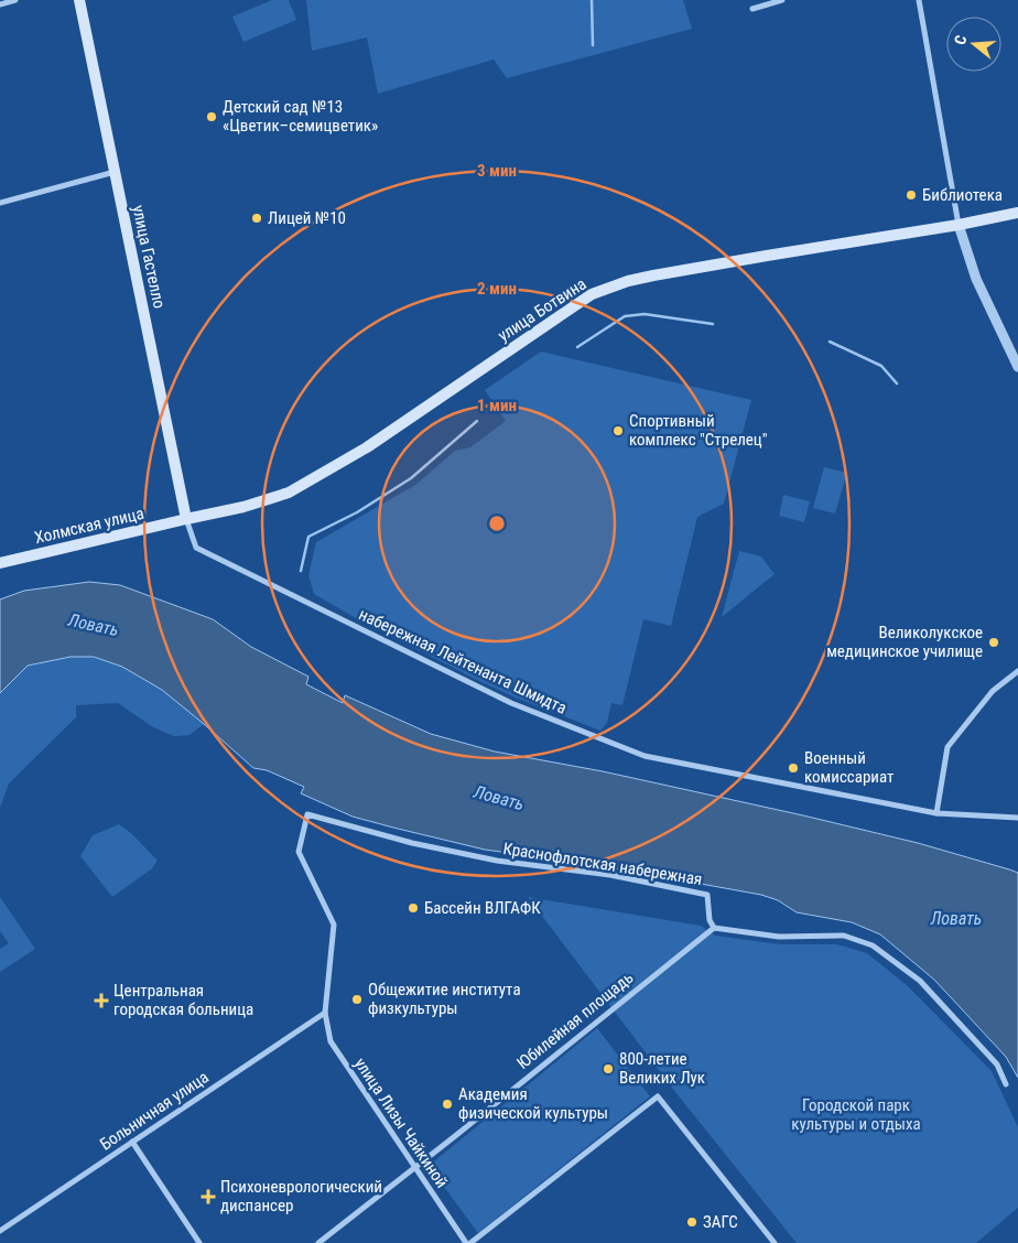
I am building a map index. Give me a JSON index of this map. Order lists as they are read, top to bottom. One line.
{"streets":{"main road":["улица Гастелло","улица Ботвина","Холмская улица"],"street":["набережная Лейтенанта Шмидта","Краснофлотская набережная","Юбилейная площадь","Больничная улица","улица Лизы Чайкиной"]},"crossings":[["улица Гастелло","улица Ботвина"],["улица Гастелло","Холмская улица"],["улица Гастелло","набережная Лейтенанта Шмидта"],["улица Ботвина","Холмская улица"],["улица Ботвина","набережная Лейтенанта Шмидта"],["Холмская улица","набережная Лейтенанта Шмидта"],["Краснофлотская набережная","Юбилейная площадь"],["Краснофлотская набережная","улица Лизы Чайкиной"],["Юбилейная площадь","улица Лизы Чайкиной"],["Больничная улица","улица Лизы Чайкиной"]],"water":["Ловать"],"parks":["Городской парк культуры и отдыха"],"places":{"other":["Детский сад №13 «Цветик–семицветик»","Библиотека","Лицей №10","Спортивный комплекс \"Стрелец\"","Великолукское медицинское училище","Военный комиссариат","Бассейн ВЛГАФК","Общежитие института физкультуры","800-летие Великих Лук","Aкадемия физической культуры","ЗАГС"],"health":["Центральная городская больница","Психоневрологический диспансер"]},"north":"left","rings":["3 мин","2 мин","1 мин"]}
